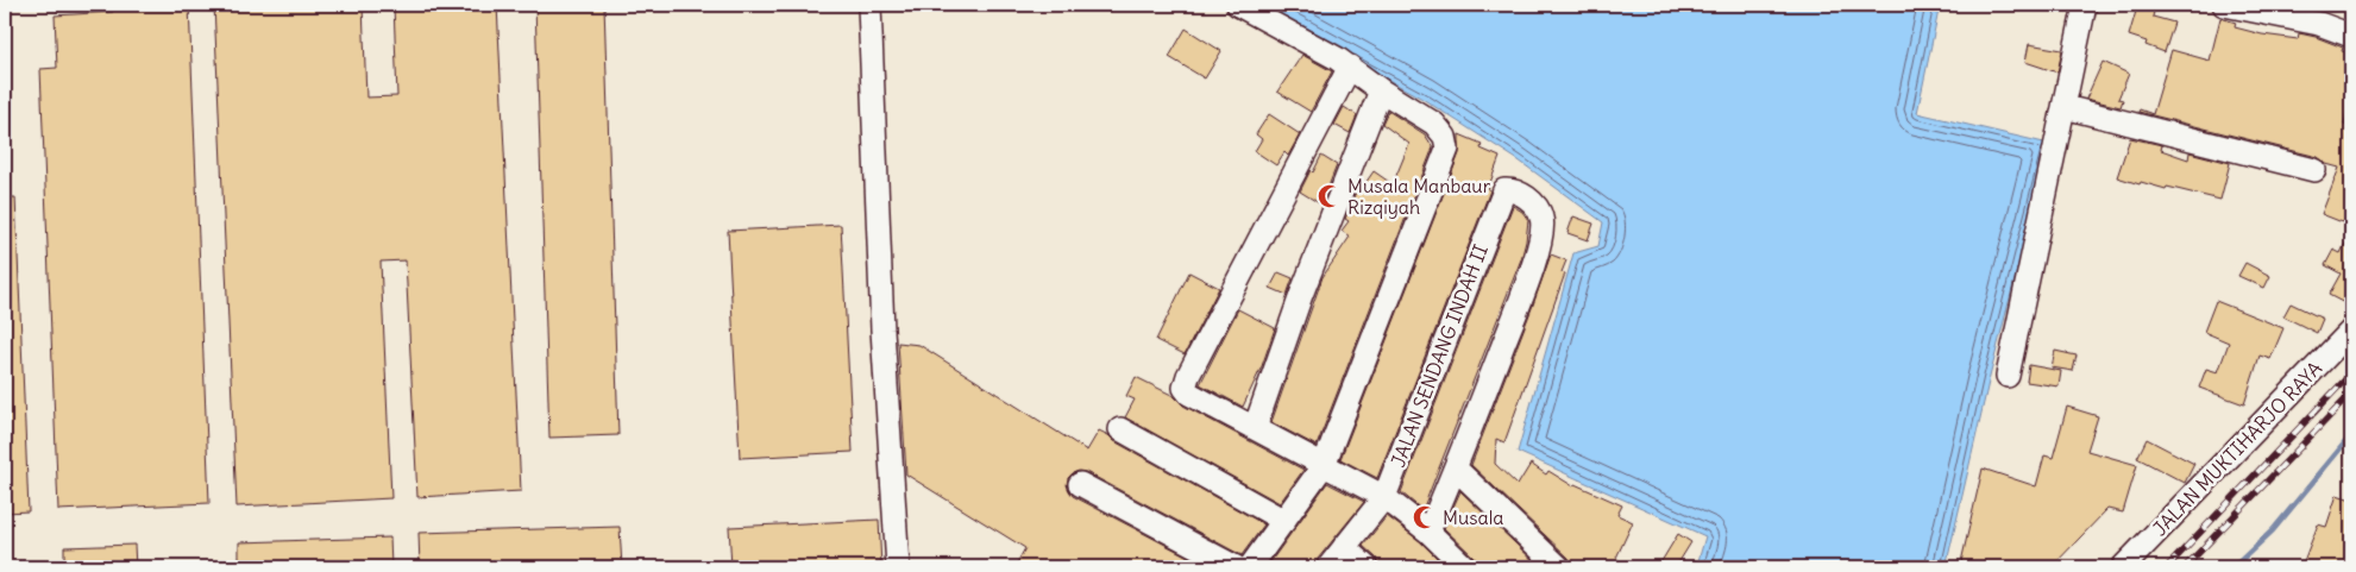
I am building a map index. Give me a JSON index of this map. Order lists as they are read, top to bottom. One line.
{"streets":{"street":["JALAN SENDANG INDAH II","JALAN MUKTIHARJO RAYA"]},"places":{"mosque":["Musala Manbaur Rizqiyah","Musala"]}}
